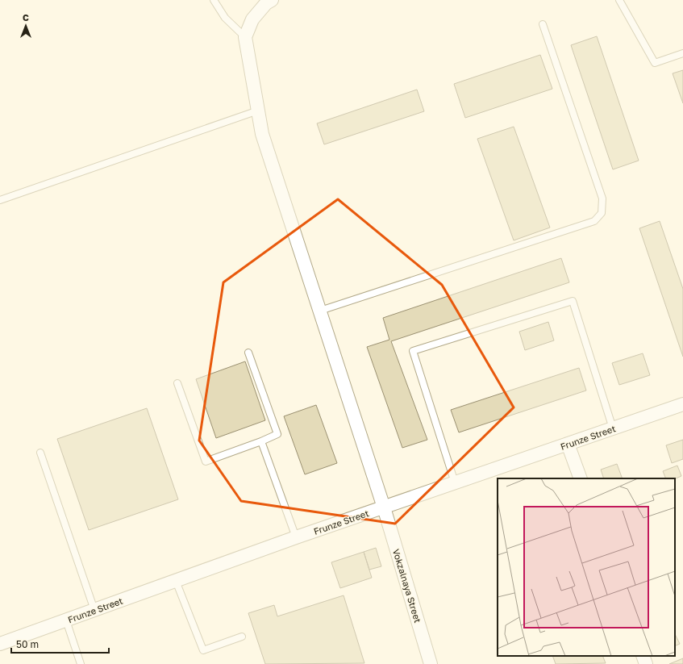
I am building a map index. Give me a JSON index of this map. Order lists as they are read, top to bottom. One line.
{"streets":{"street":["Frunze Street","Vokzalnaya Street"]},"crossings":[["Frunze Street","Vokzalnaya Street"]],"scale_bar":"50 m","north":"top"}
